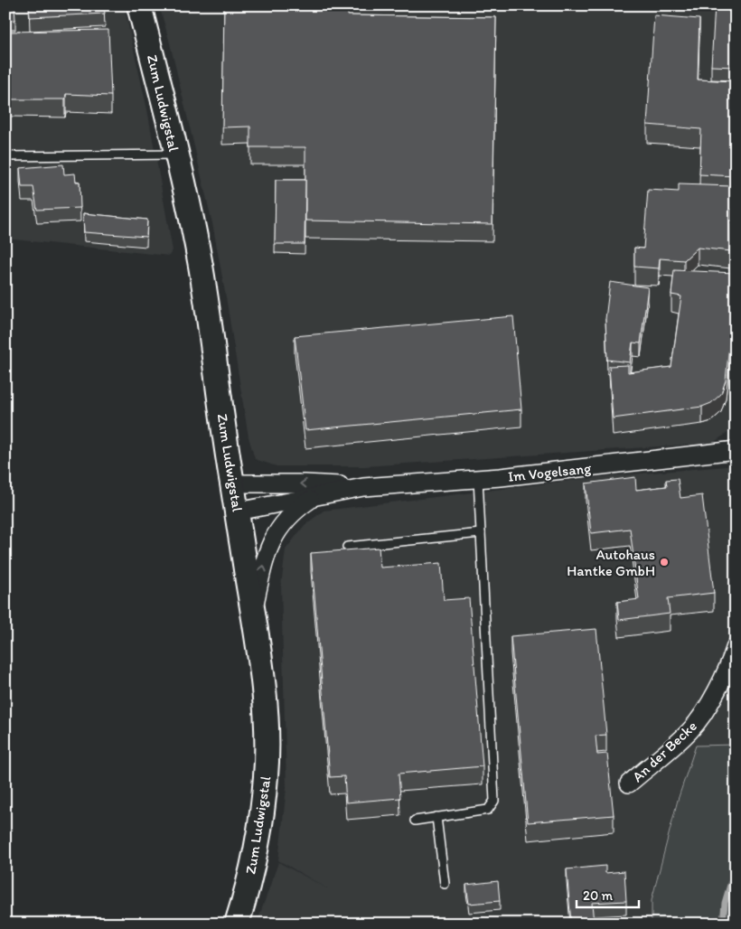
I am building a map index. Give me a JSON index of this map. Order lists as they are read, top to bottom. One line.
{"streets":{"street":["Zum Ludwigstal","Im Vogelsang","An der Becke"]},"crossings":[["Zum Ludwigstal","Im Vogelsang"]],"places":["Autohaus Hantke GmbH"],"scale_bar":"20 m"}
